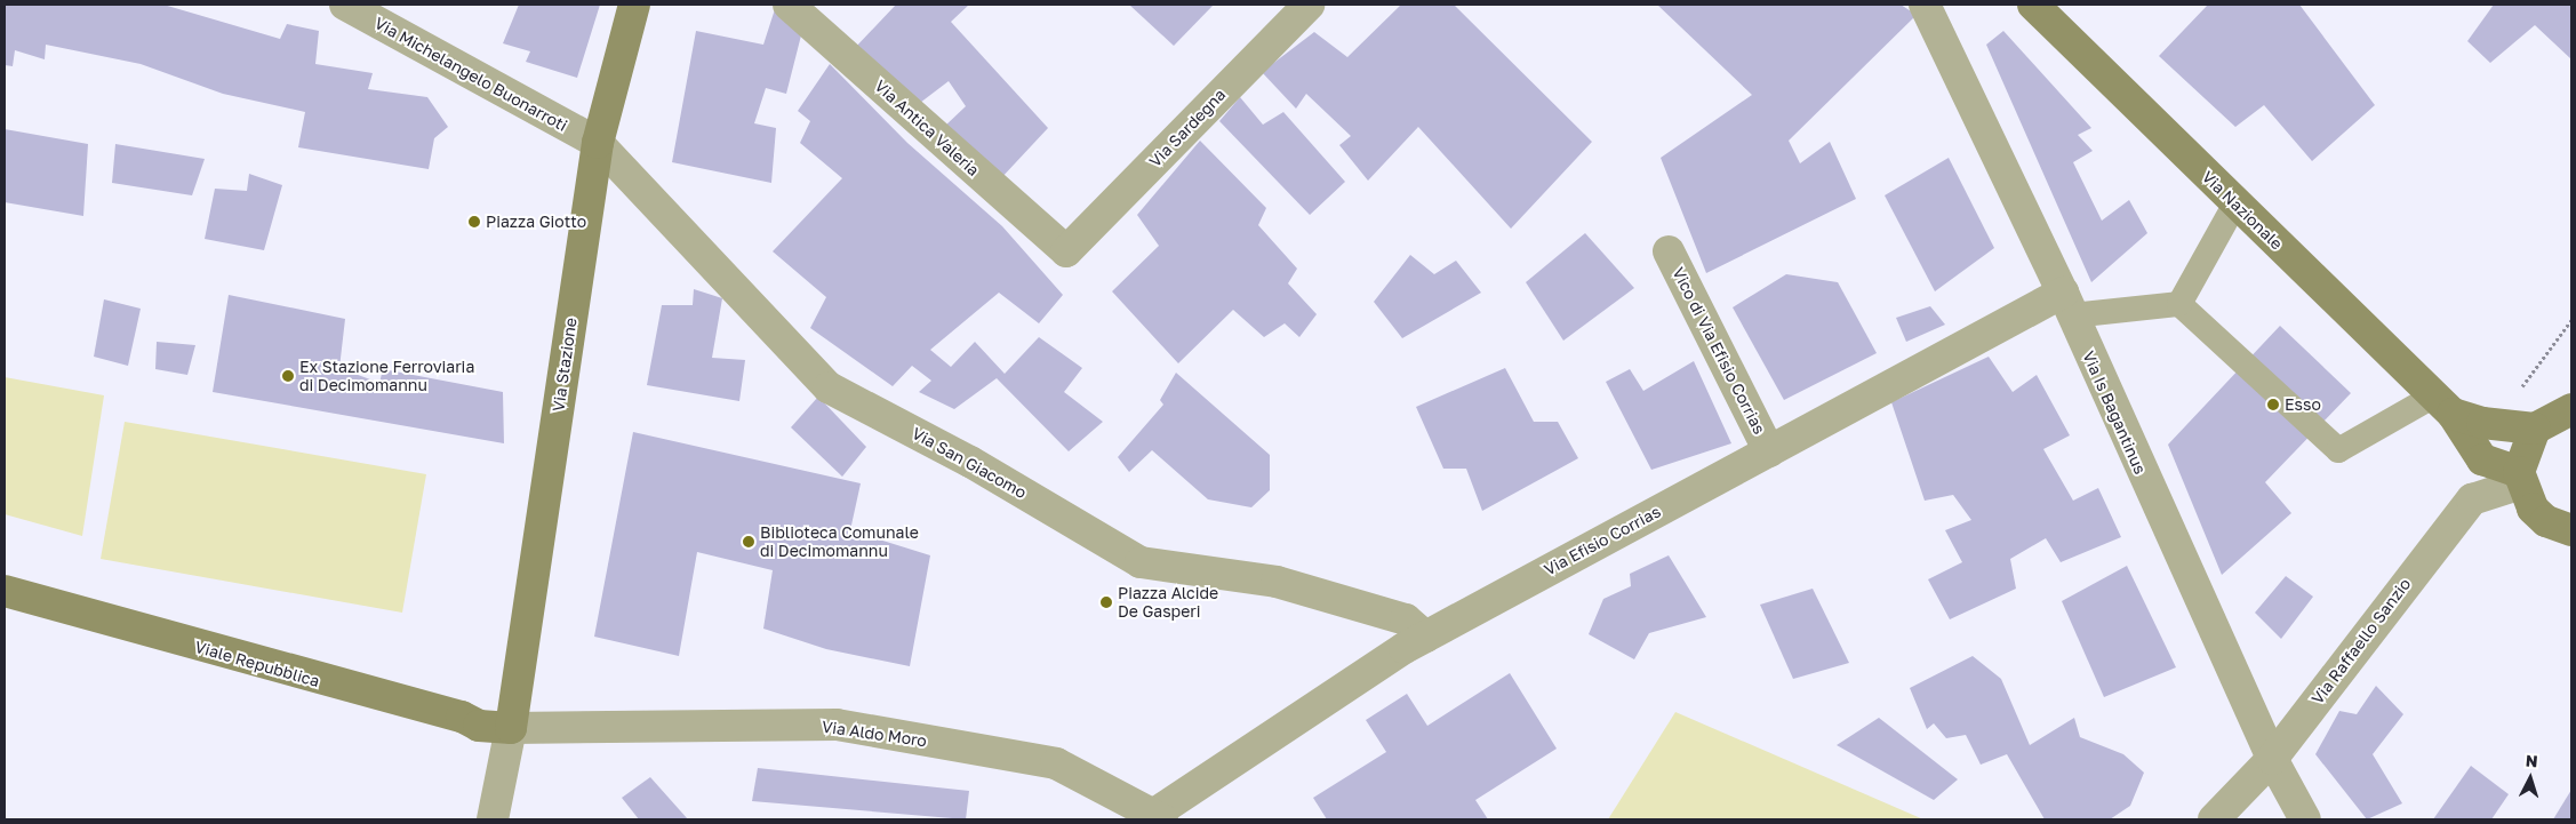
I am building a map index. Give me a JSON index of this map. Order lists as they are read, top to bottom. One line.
{"streets":{"main road":["Via Nazionale","Via Stazione","Viale Repubblica"],"street":["Via Michelangelo Buonarroti","Via Antica Valeria","Via Sardegna","Vico di Via Efisio Corrias","Via Is Bagantinus","Via San Giacomo","Via Efisio Corrias","Via Raffaello Sanzio","Via Aldo Moro"]},"crossings":[["Via Michelangelo Buonarroti","Via Stazione"],["Via Michelangelo Buonarroti","Via San Giacomo"],["Via Antica Valeria","Via Sardegna"],["Via Nazionale","Via Raffaello Sanzio"],["Vico di Via Efisio Corrias","Via Efisio Corrias"],["Via Stazione","Via San Giacomo"],["Via Stazione","Viale Repubblica"],["Via Stazione","Via Aldo Moro"],["Via Is Bagantinus","Via Efisio Corrias"],["Via Is Bagantinus","Via Raffaello Sanzio"],["Via San Giacomo","Via Efisio Corrias"],["Via Efisio Corrias","Via Aldo Moro"],["Viale Repubblica","Via Aldo Moro"]],"places":["Piazza Giotto","Ex Stazione Ferroviaria di Decimomannu","Esso","Biblioteca Comunale di Decimomannu","Piazza Alcide De Gasperi"],"north":"top"}
